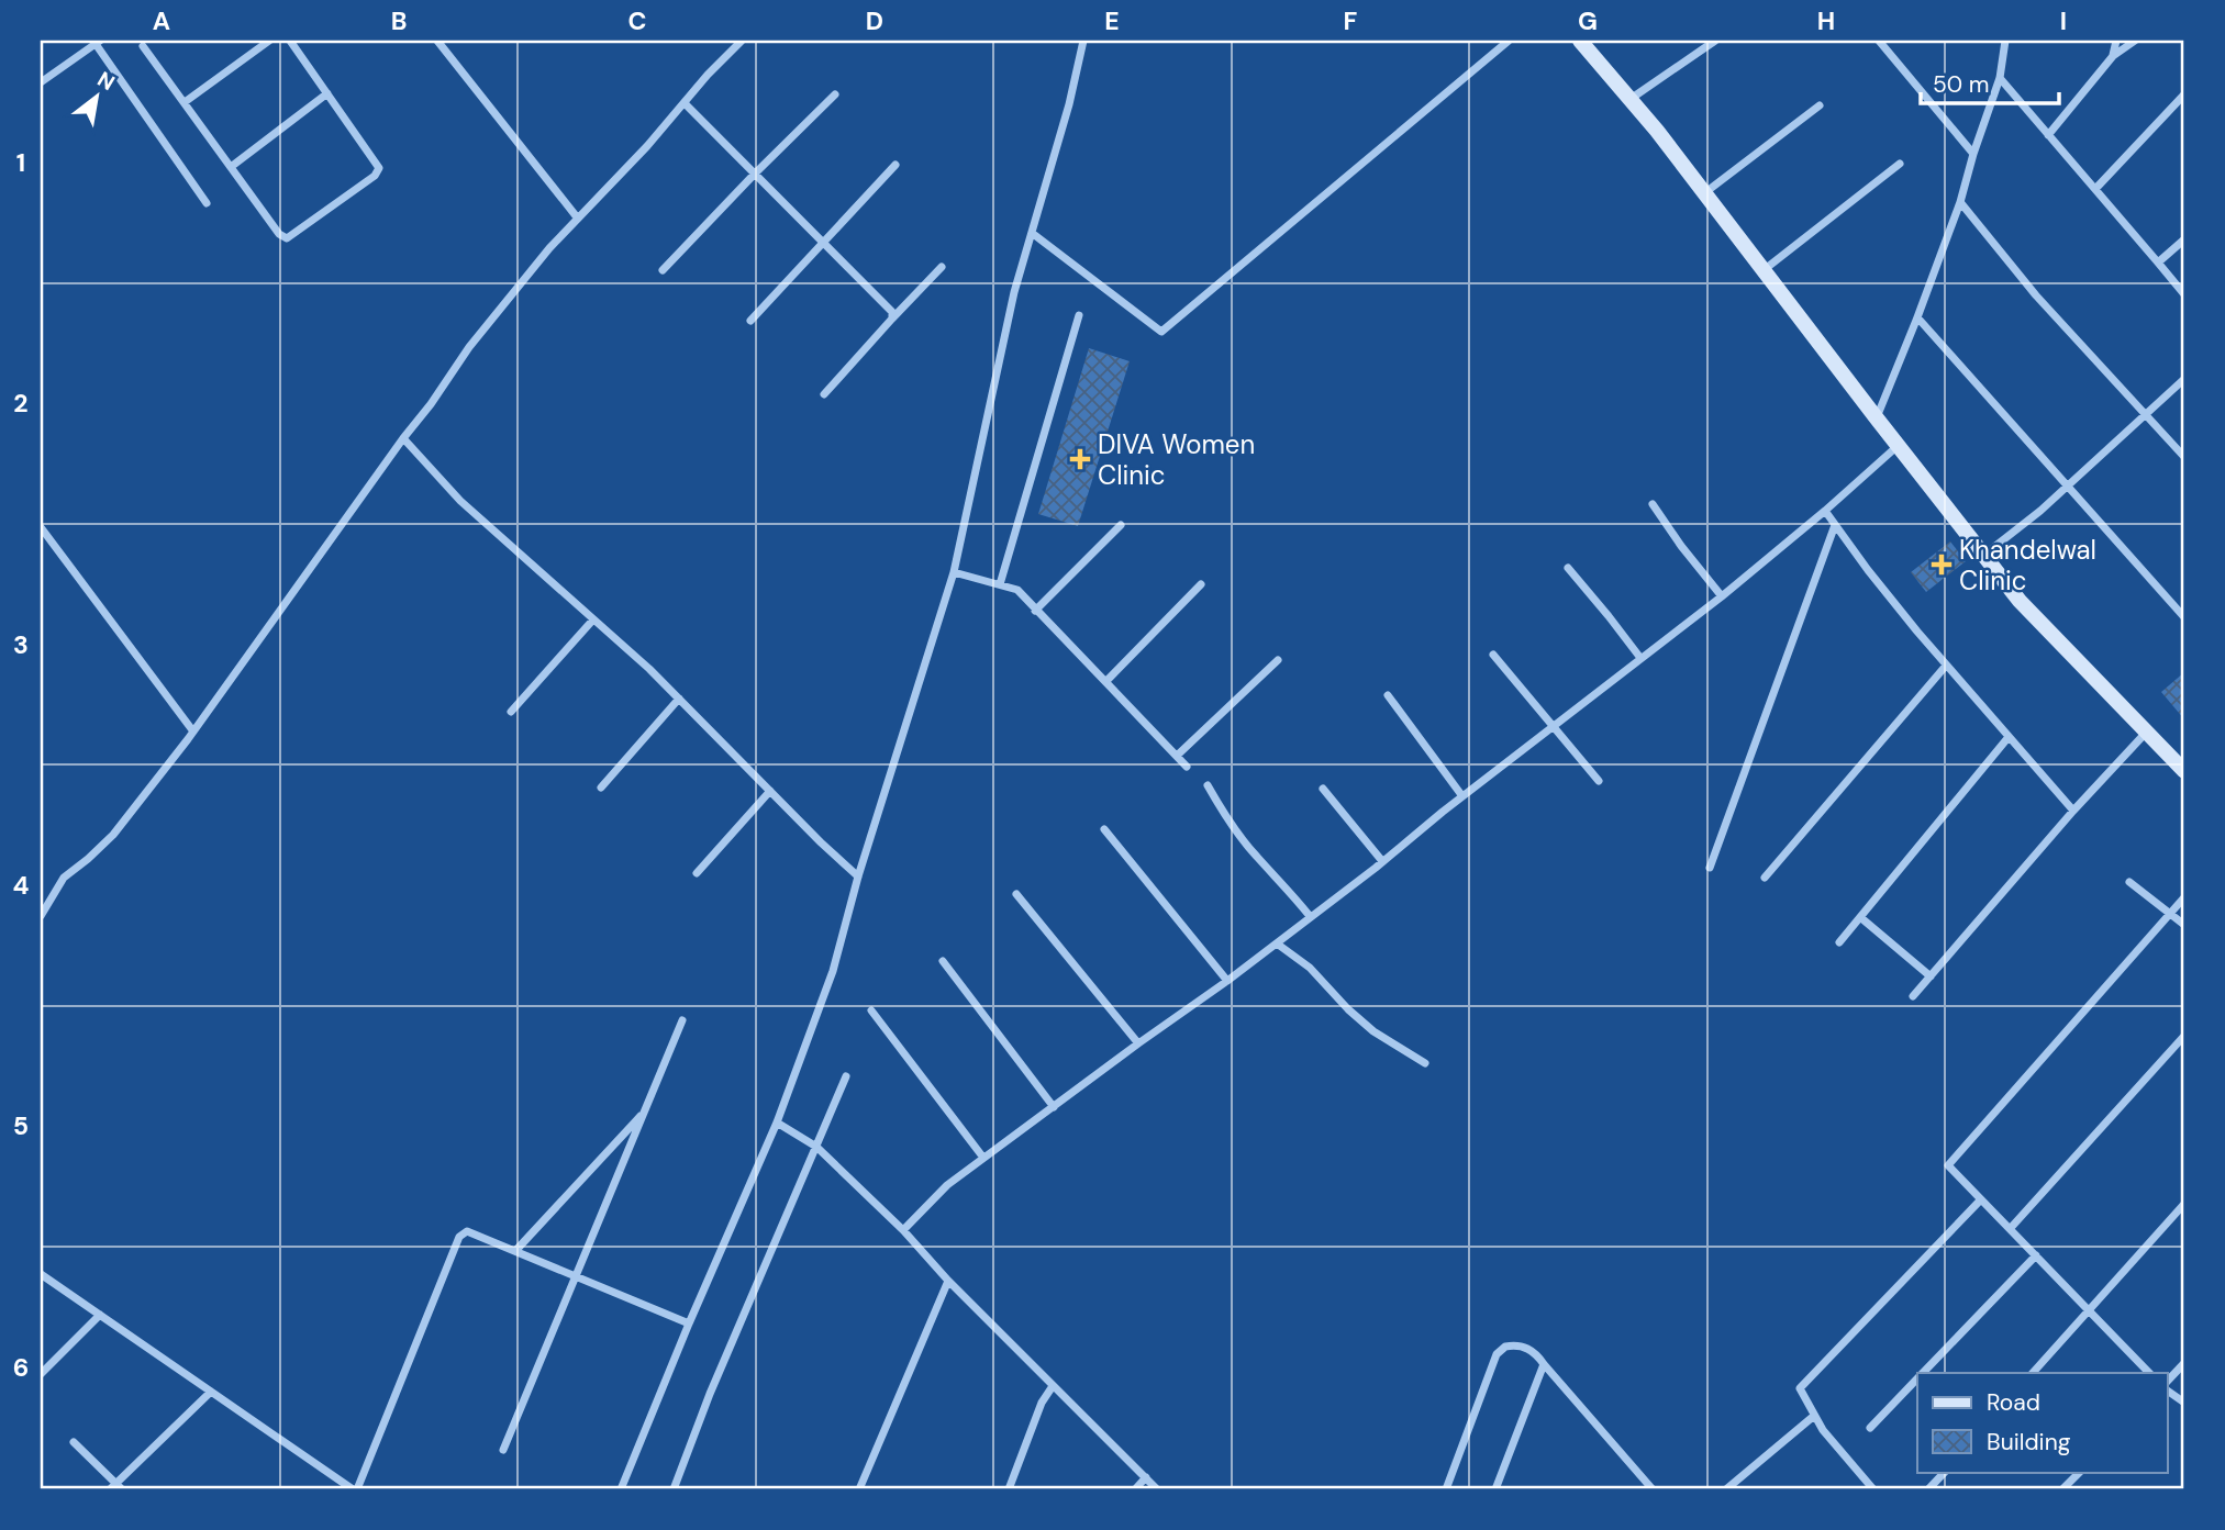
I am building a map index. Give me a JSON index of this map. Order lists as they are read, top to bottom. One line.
{"places":{"health":["DIVA Women Clinic","Khandelwal Clinic"]},"legend":["Road","Building"],"scale_bar":"50 m","north":"top right","grid":{"columns":["A","B","C","D","E","F","G","H","I"],"rows":["1","2","3","4","5","6"]}}
